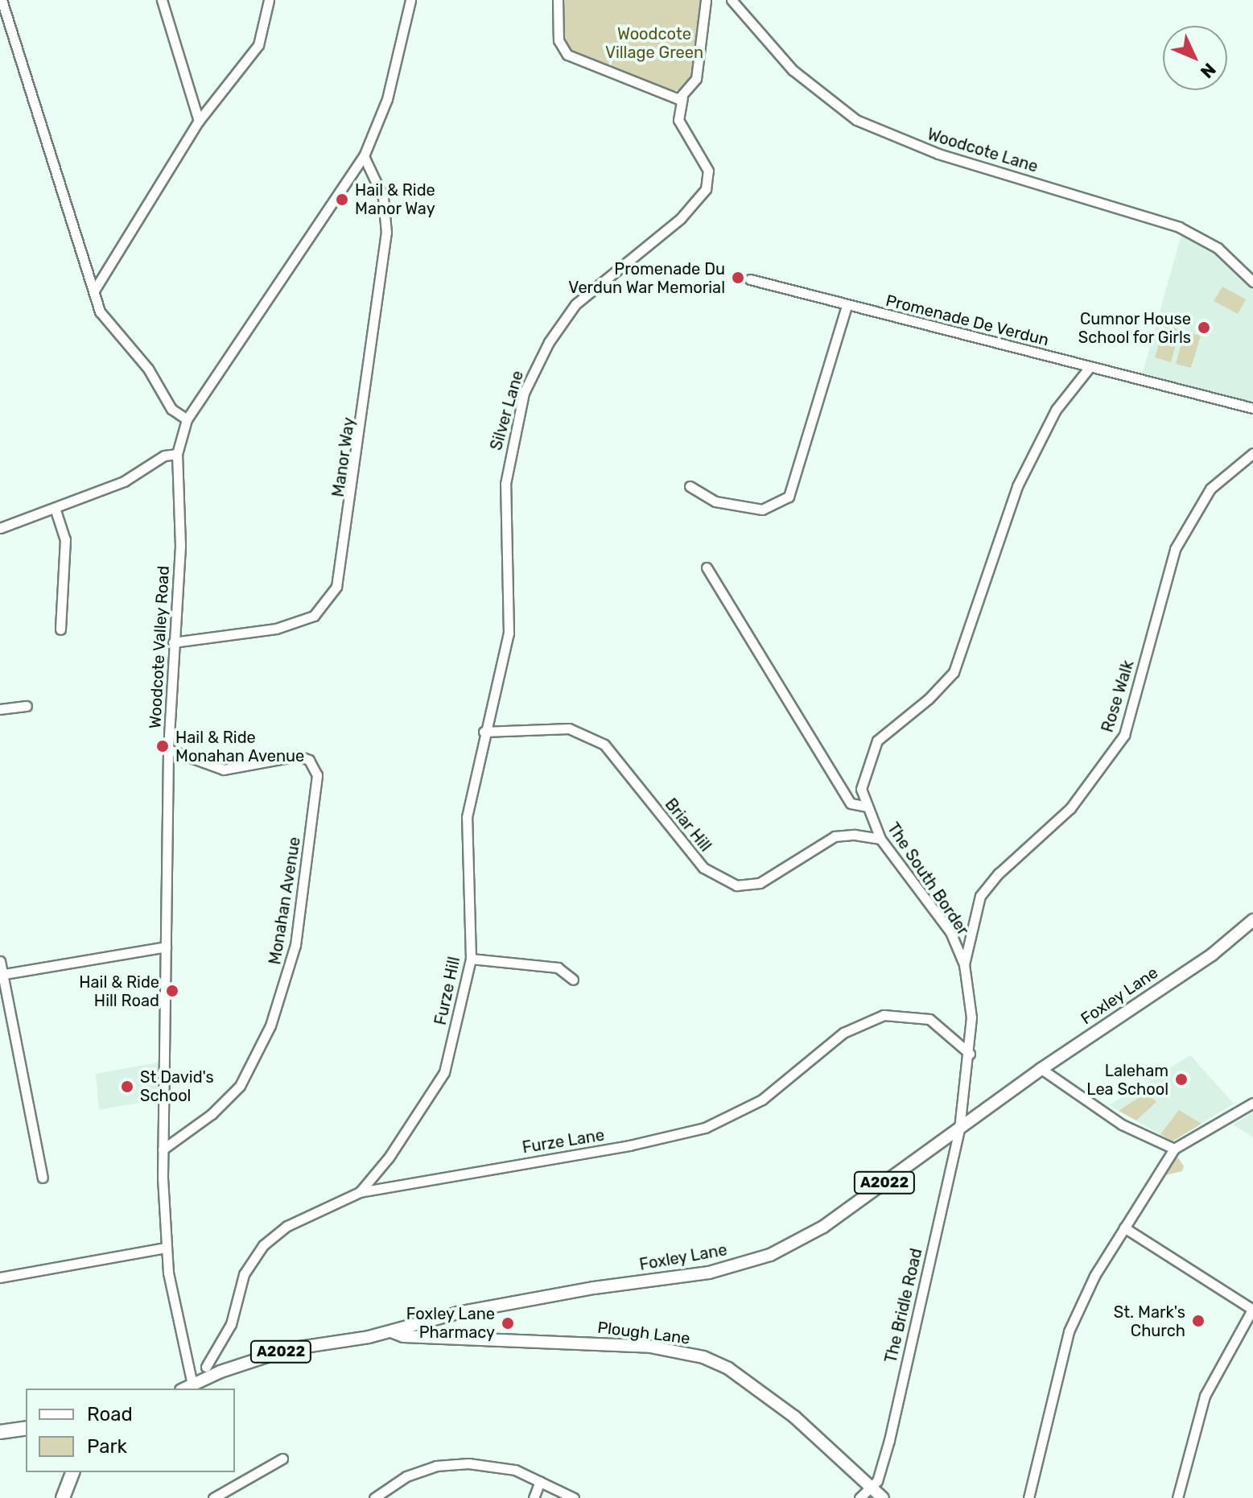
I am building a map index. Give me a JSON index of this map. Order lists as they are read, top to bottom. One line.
{"streets":{"main road":["Foxley Lane","A2022","Plough Lane"],"street":["Woodcote Lane","Promenade De Verdun","Silver Lane","Manor Way","Woodcote Valley Road","Rose Walk","Briar Hill","The South Border","Monahan Avenue","Furze Hill","Furze Lane","The Bridle Road"]},"crossings":[["Promenade De Verdun","The South Border"],["Silver Lane","Briar Hill"],["Silver Lane","Furze Hill"],["Manor Way","Woodcote Valley Road"],["Woodcote Valley Road","Monahan Avenue"],["Woodcote Valley Road","Foxley Lane"],["Rose Walk","The South Border"],["Briar Hill","The South Border"],["Briar Hill","Furze Hill"],["The South Border","Foxley Lane"],["The South Border","Furze Lane"],["The South Border","The Bridle Road"],["Furze Hill","Furze Lane"],["Foxley Lane","The Bridle Road"],["Foxley Lane","Plough Lane"],["The Bridle Road","Plough Lane"]],"parks":["Woodcote Village Green"],"places":["Hail & Ride Manor Way","Promenade Du Verdun War Memorial","Cumnor House School for Girls","Hail & Ride Monahan Avenue","Hail & Ride Hill Road","Laleham Lea School","St David's School","St. Mark's Church","Foxley Lane Pharmacy"],"legend":["Road","Park"],"north":"bottom right"}
